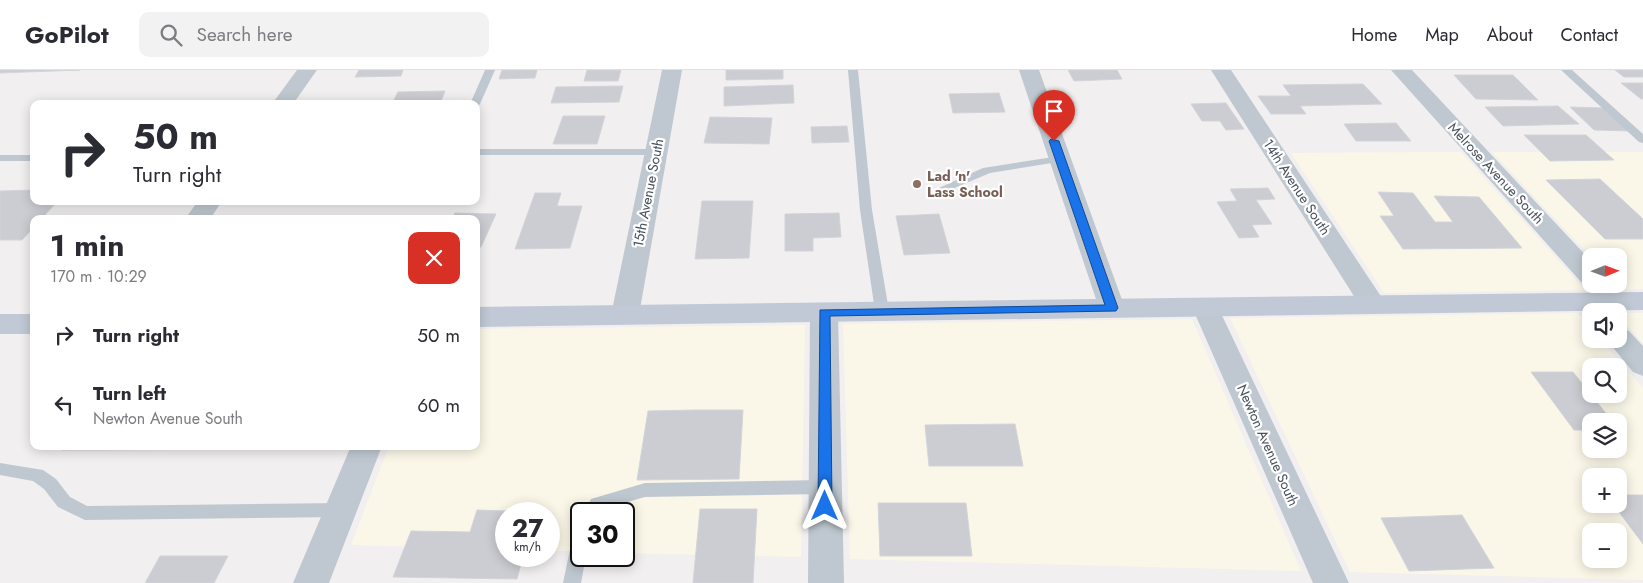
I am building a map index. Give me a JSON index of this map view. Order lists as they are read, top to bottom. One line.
{"streets":{"street":["Melrose Avenue South","14th Avenue South","15th Avenue South","Newton Avenue South"]},"places":["Lad 'n' Lass School"],"north":"right","page":{"header":"GoPilot","search":"Search here","nav":["Home","Map","About","Contact"],"turn":["50 m","Turn right"],"heading":["1 min","170 m · 10:29"],"map_buttons":["+","−"],"list":[{"name":"Turn right","value":"50 m"},{"name":"Turn left","note":"Newton Avenue South","value":"60 m"}],"speed":"27 km/h","limit":"30"}}
